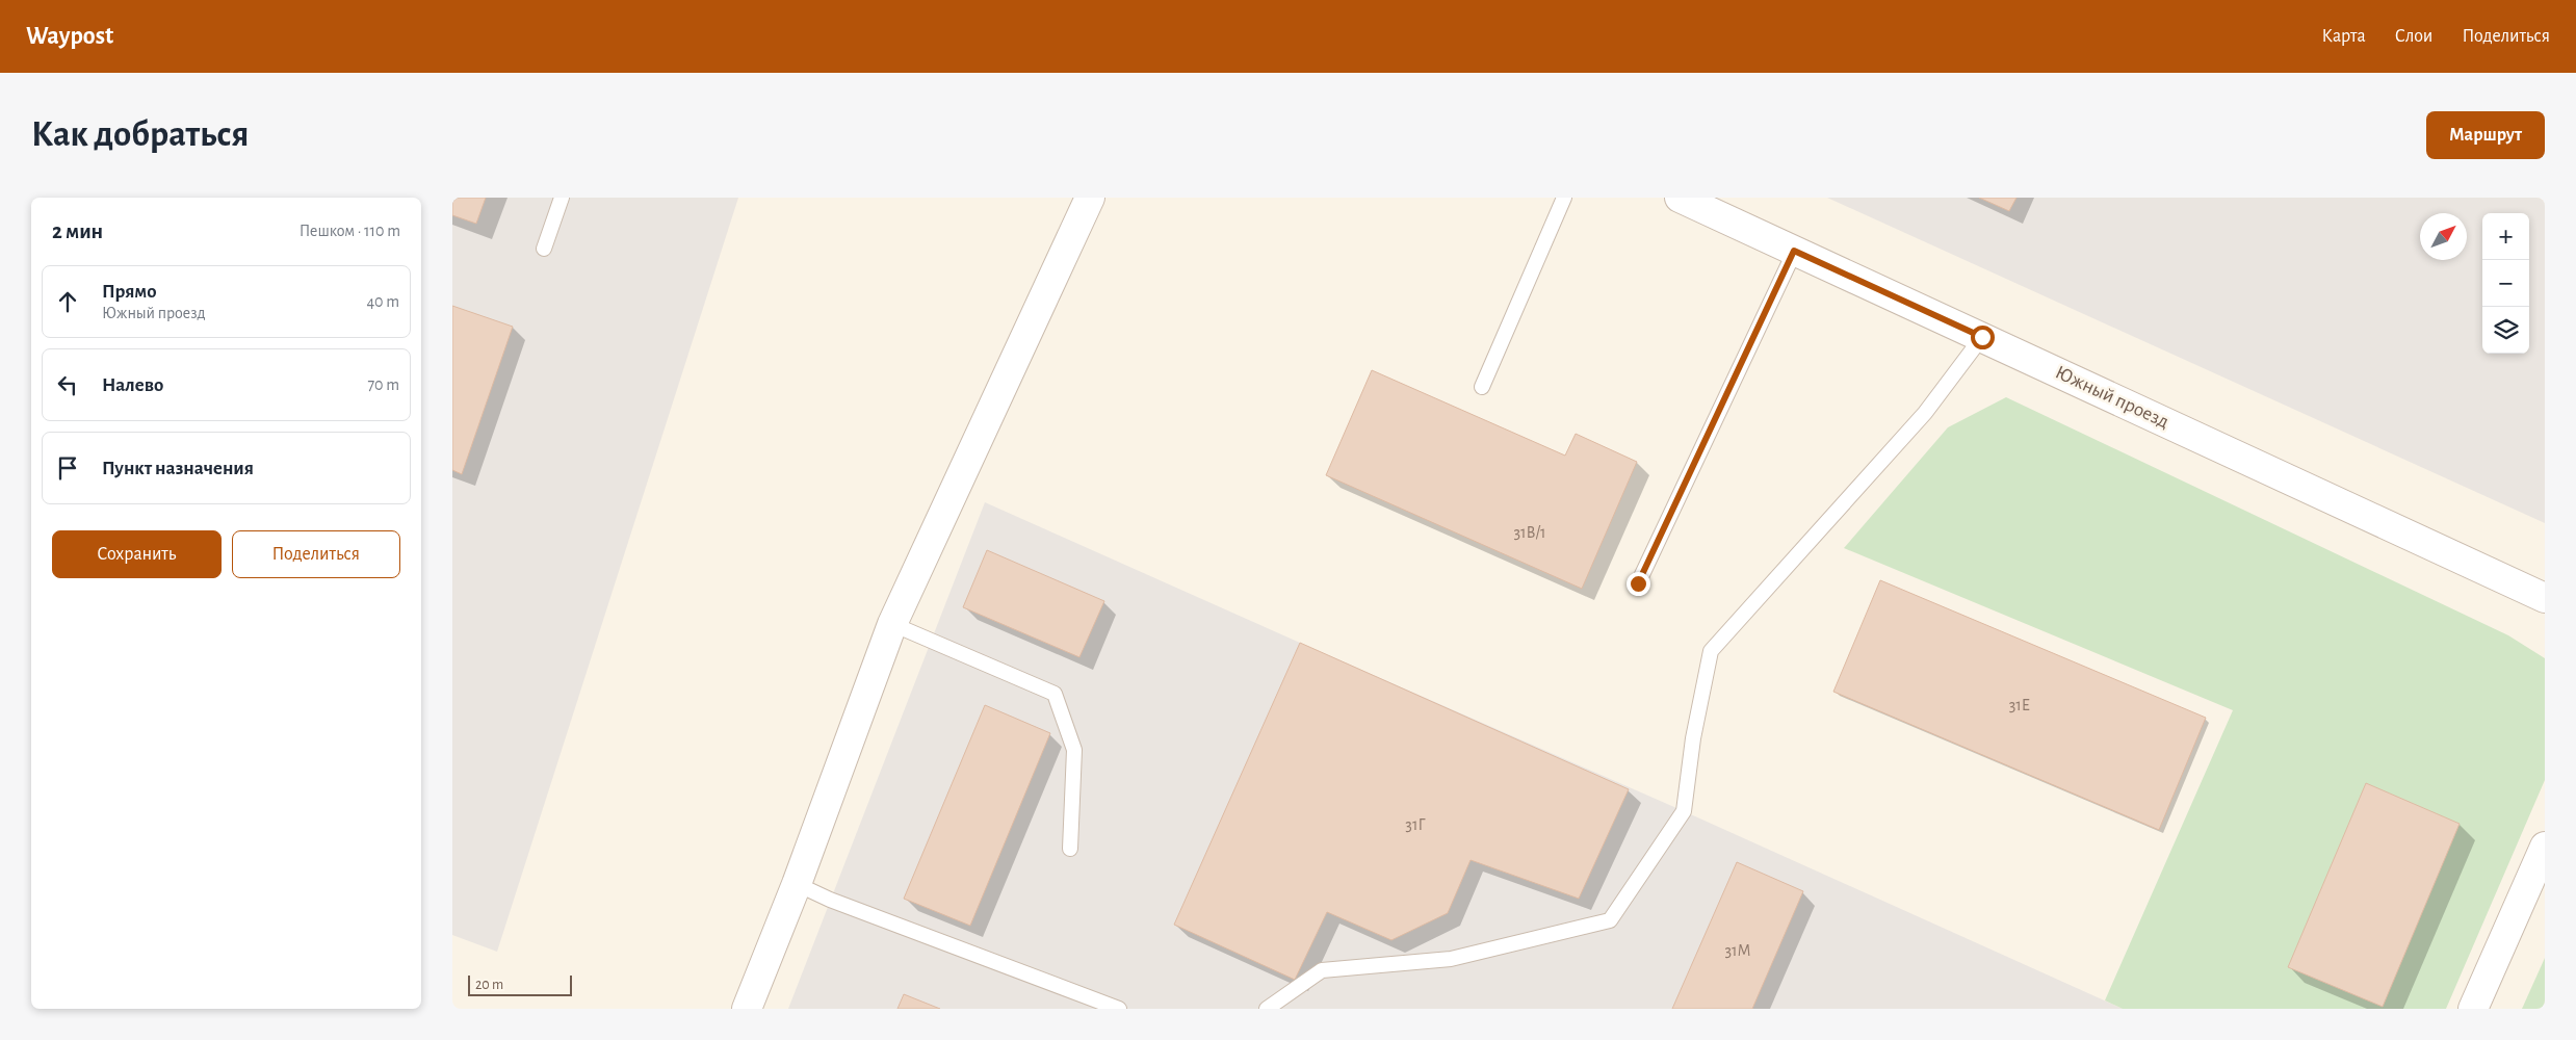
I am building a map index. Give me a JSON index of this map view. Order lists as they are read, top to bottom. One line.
{"streets":{"street":["Южный проезд"]},"house_numbers":["31В/1","31Е","31Г","31М"],"scale_bar":"20 m","north":"top right","page":{"header":"Waypost","nav":["Карта","Слои","Поделиться"],"buttons":["Маршрут",["Сохранить","Поделиться"]],"title":"Как добраться","heading":["2 мин","Пешком · 110 m"],"map_buttons":["+","−"],"list":[["Прямо","Южный проезд","40 m"],["Налево","70 m"],"Пункт назначения"],"scale":"20 m"}}
